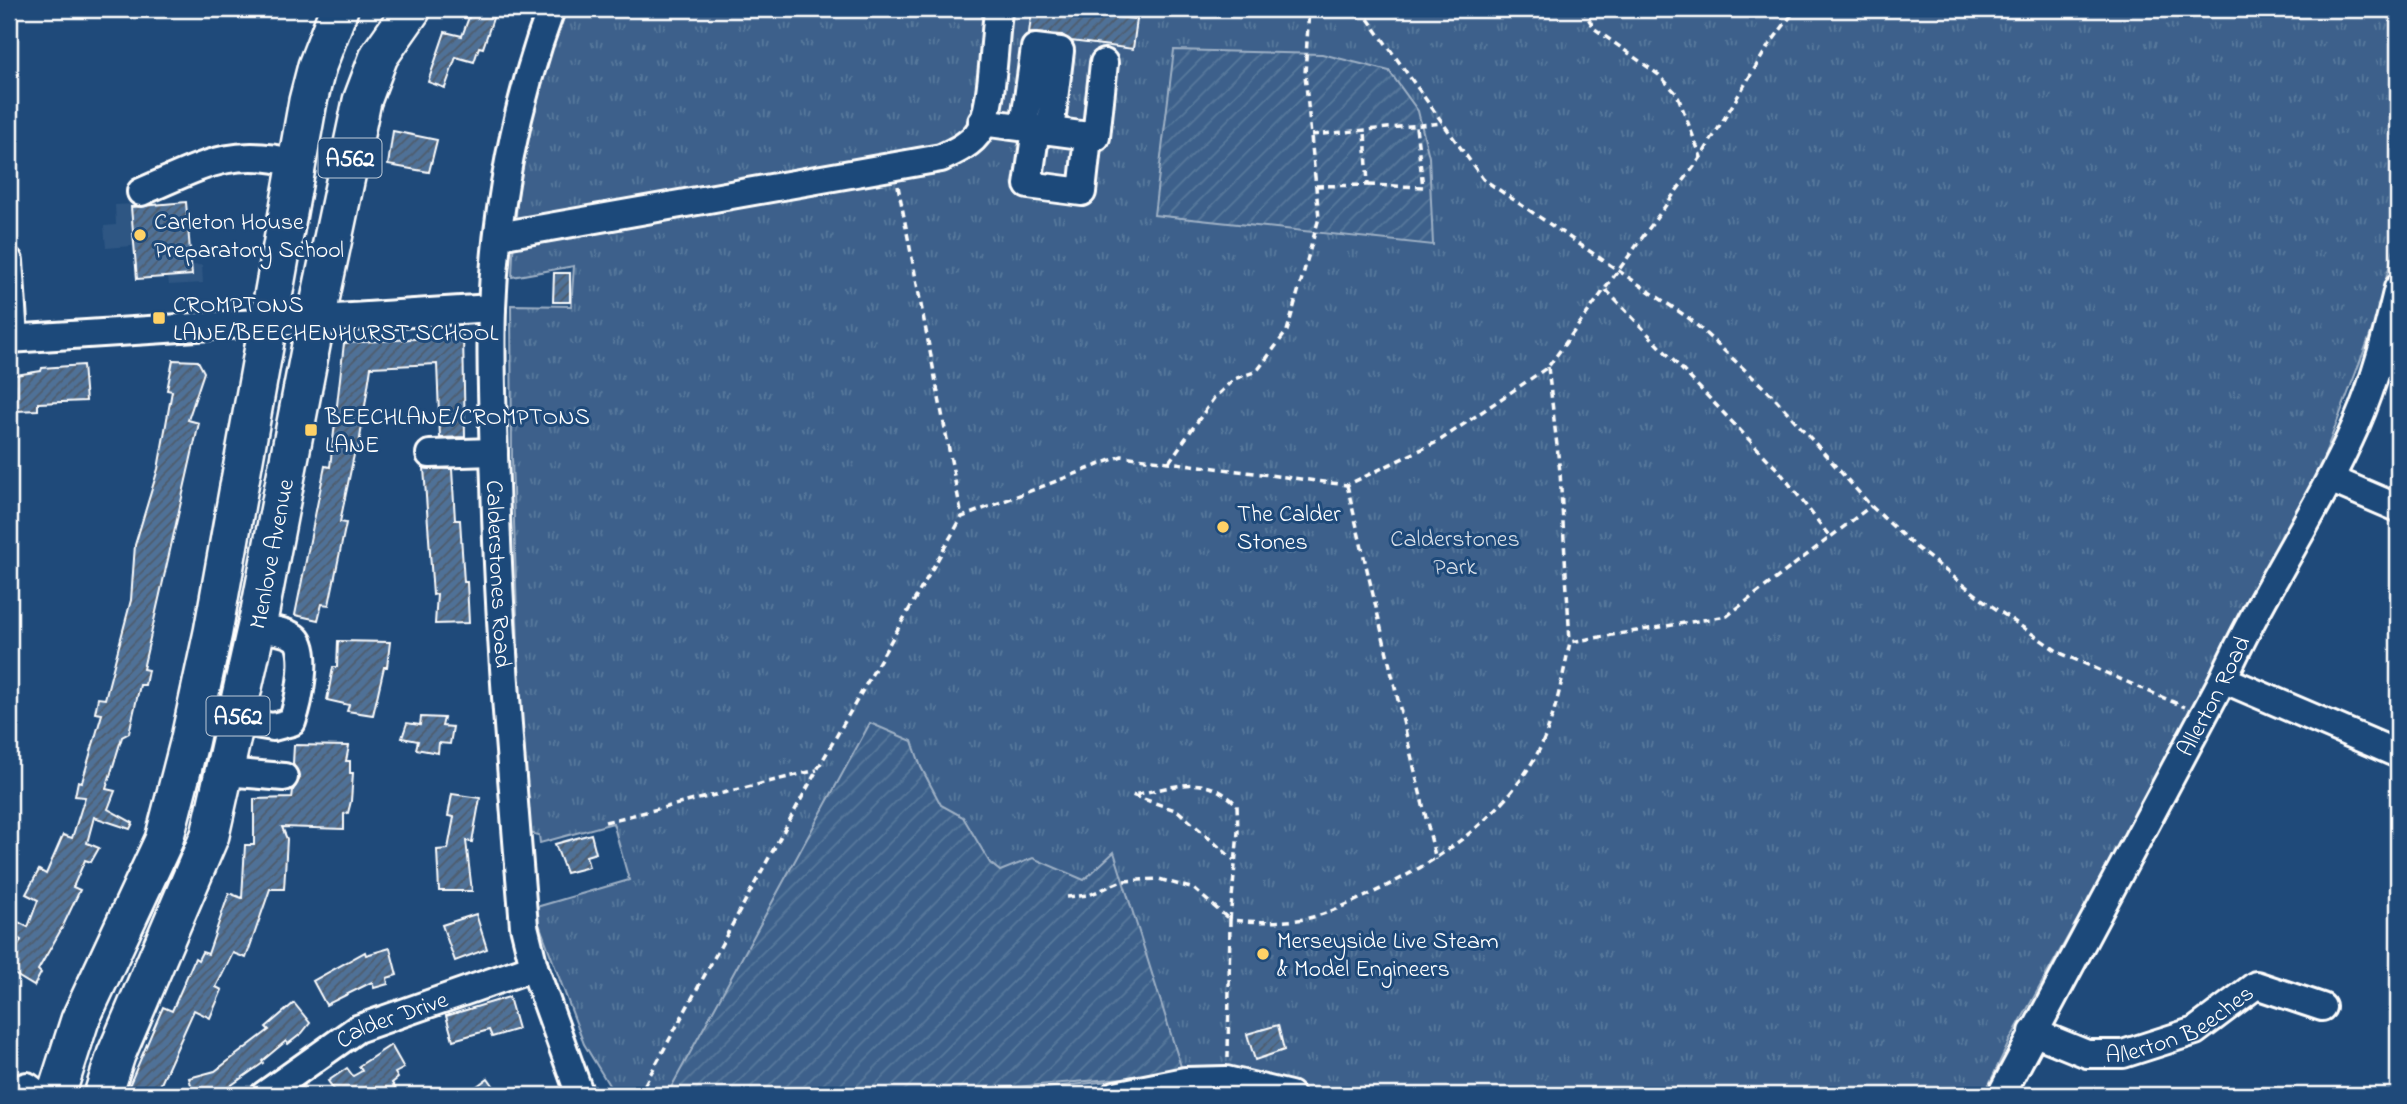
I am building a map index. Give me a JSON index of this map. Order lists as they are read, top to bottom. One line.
{"streets":{"highway":["A562","Menlove Avenue"],"street":["Calderstones Road","Allerton Road","Calder Drive","Allerton Beeches"]},"crossings":[["Calderstones Road","Calder Drive"],["Allerton Road","Allerton Beeches"]],"parks":["Calderstones Park"],"places":{"other":["Carleton House Preparatory School","The Calder Stones","Merseyside Live Steam & Model Engineers"],"transit":["CROMPTONS LANE/BEECHENHURST SCHOOL","BEECHLANE/CROMPTONS LANE"]}}
